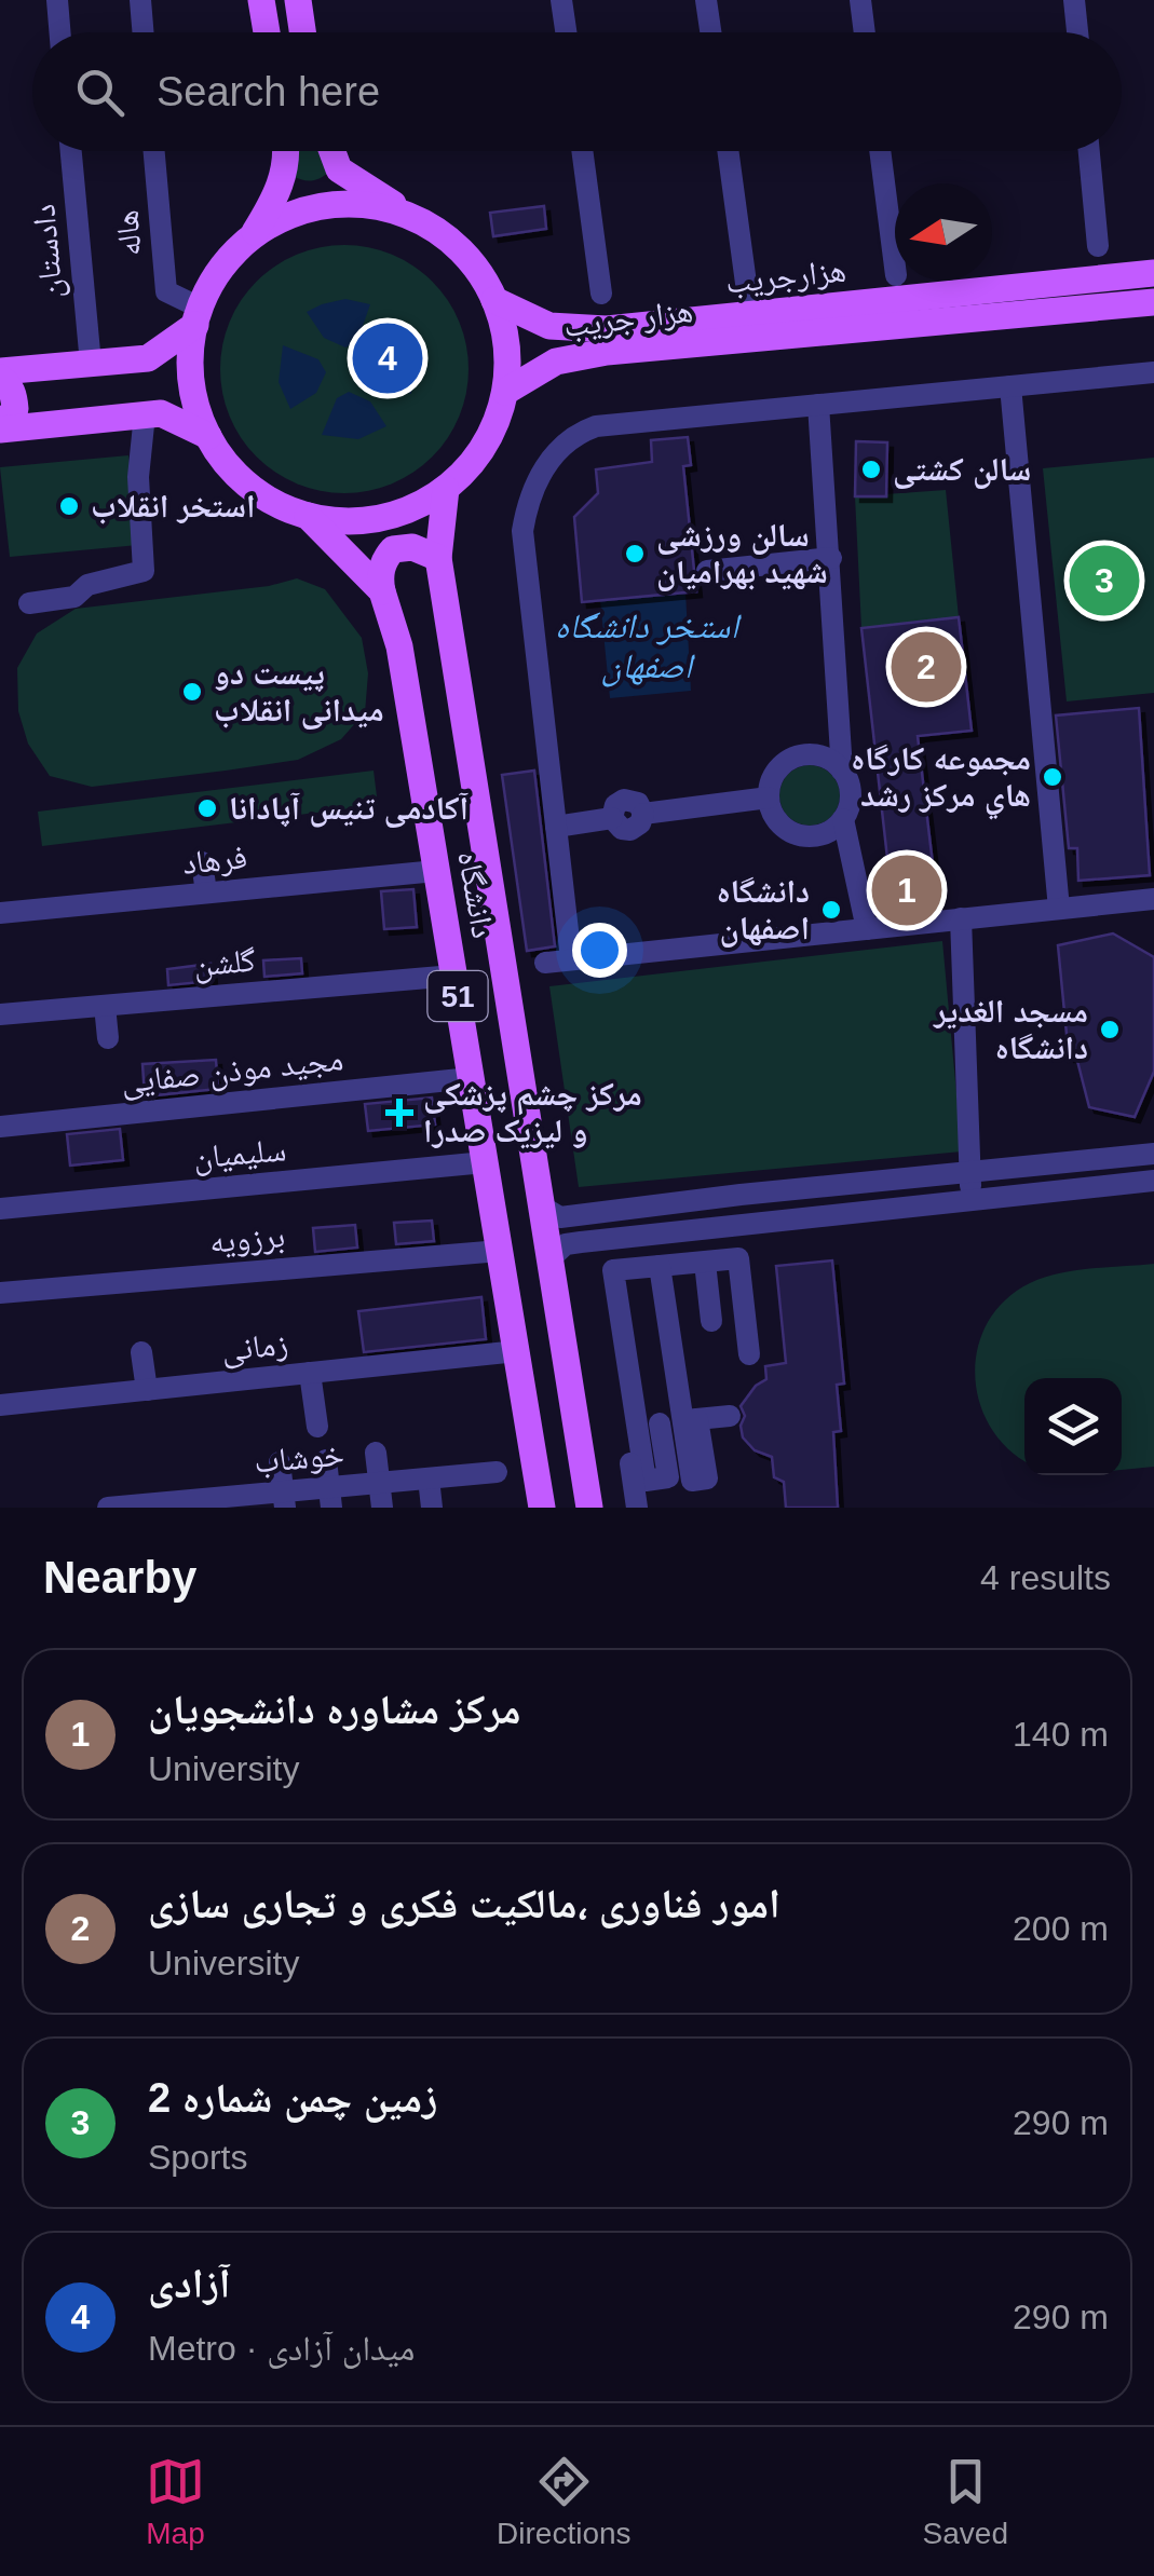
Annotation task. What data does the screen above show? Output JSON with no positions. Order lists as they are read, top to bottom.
{
  "streets": {
    "main road": [
      "هزارجریب",
      "هزار جریب",
      "دانشگاه",
      "51"
    ],
    "street": [
      "هاله",
      "دادستان",
      "فرهاد",
      "گلشن",
      "مجید موذن صفایی",
      "سلیمیان",
      "برزویه",
      "زمانی",
      "خوشاب"
    ]
  },
  "crossings": [
    ["هاله", "هزارجریب"],
    ["هاله", "هزار جریب"],
    ["هاله", "دانشگاه"],
    ["هزارجریب", "هزار جریب"],
    ["هزارجریب", "دانشگاه"],
    ["هزار جریب", "دانشگاه"],
    ["فرهاد", "دانشگاه"],
    ["دانشگاه", "گلشن"],
    ["دانشگاه", "مجید موذن صفایی"],
    ["دانشگاه", "سلیمیان"],
    ["دانشگاه", "برزویه"],
    ["دانشگاه", "زمانی"]
  ],
  "water": ["استخر دانشگاه اصفهان"],
  "places": {
    "other": [
      "سالن کشتی",
      "استخر انقلاب",
      "سالن ورزشی شهید بهرامیان",
      "پیست دو میدانی انقلاب",
      "مجموعه کارگاه هاي مرکز رشد",
      "آکادمی تنیس آپادانا",
      "دانشگاه اصفهان",
      "مسجد الغدیر دانشگاه"
    ],
    "health": ["مرکز چشم پزشکی و لیزیک صدرا"]
  },
  "north": "left",
  "page": {
    "search": "Search here",
    "pins": [
      "4",
      "3",
      "2",
      "1"
    ],
    "heading": ["Nearby", "4 results"],
    "list": [
      {
        "mark": "1",
        "name": "مرکز مشاوره دانشجویان",
        "note": "University",
        "value": "140 m"
      },
      {
        "mark": "2",
        "name": "امور فناوری ،مالکیت فکری و تجاری سازی",
        "note": "University",
        "value": "200 m"
      },
      {
        "mark": "3",
        "name": "زمین چمن شماره 2",
        "note": "Sports",
        "value": "290 m"
      },
      {
        "mark": "4",
        "name": "آزادی",
        "note": "Metro · میدان آزادی",
        "value": "290 m"
      }
    ],
    "nav": ["Map", "Directions", "Saved"]
  }
}
